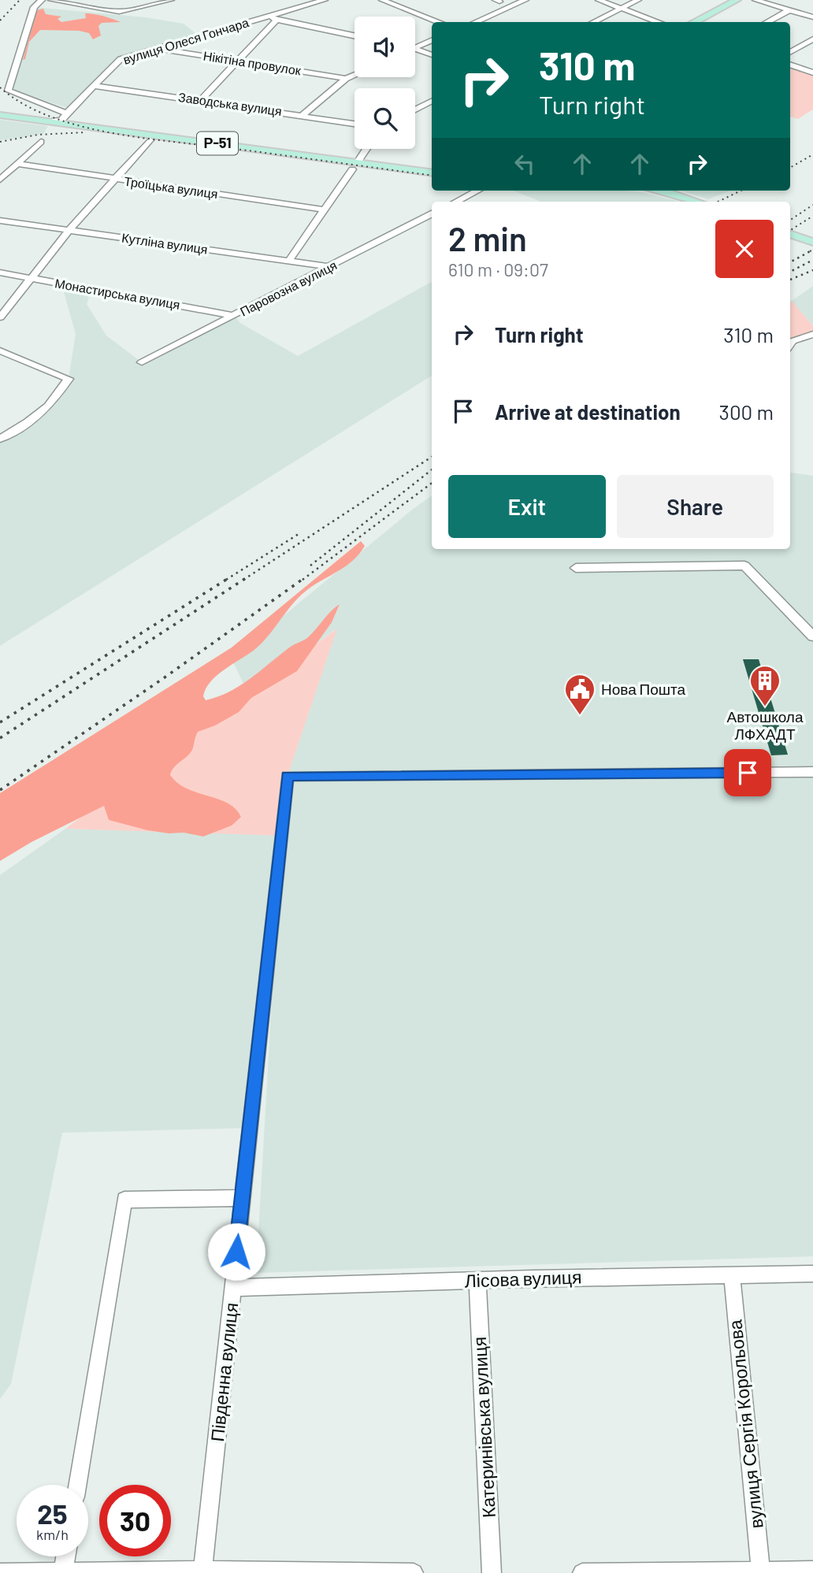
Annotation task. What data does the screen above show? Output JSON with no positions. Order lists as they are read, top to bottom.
{
  "streets": {
    "main road": ["Р-51"],
    "street": [
      "вулиця Олеся Гончара",
      "Нікітіна провулок",
      "Заводська вулиця",
      "Троїцька вулиця",
      "Кутліна вулиця",
      "Паровозна вулиця",
      "Монастирська вулиця",
      "Лісова вулиця",
      "Південна вулиця",
      "вулиця Сергія Корольова",
      "Катеринівська вулиця"
    ]
  },
  "crossings": [
    ["вулиця Олеся Гончара", "Нікітіна провулок"],
    ["вулиця Олеся Гончара", "Заводська вулиця"],
    ["Кутліна вулиця", "Паровозна вулиця"],
    ["Паровозна вулиця", "Монастирська вулиця"],
    ["Лісова вулиця", "Південна вулиця"],
    ["Лісова вулиця", "вулиця Сергія Корольова"],
    ["Лісова вулиця", "Катеринівська вулиця"]
  ],
  "places": {
    "building": ["Автошкола ЛФХАДТ"],
    "public building": ["Нова Пошта"]
  },
  "page": {
    "turn": ["310 m", "Turn right"],
    "heading": ["2 min", "610 m · 09:07"],
    "list": [
      {
        "name": "Turn right",
        "value": "310 m"
      },
      {
        "name": "Arrive at destination",
        "value": "300 m"
      }
    ],
    "buttons": ["Exit", "Share"],
    "speed": "25 km/h",
    "limit": "30"
  }
}
